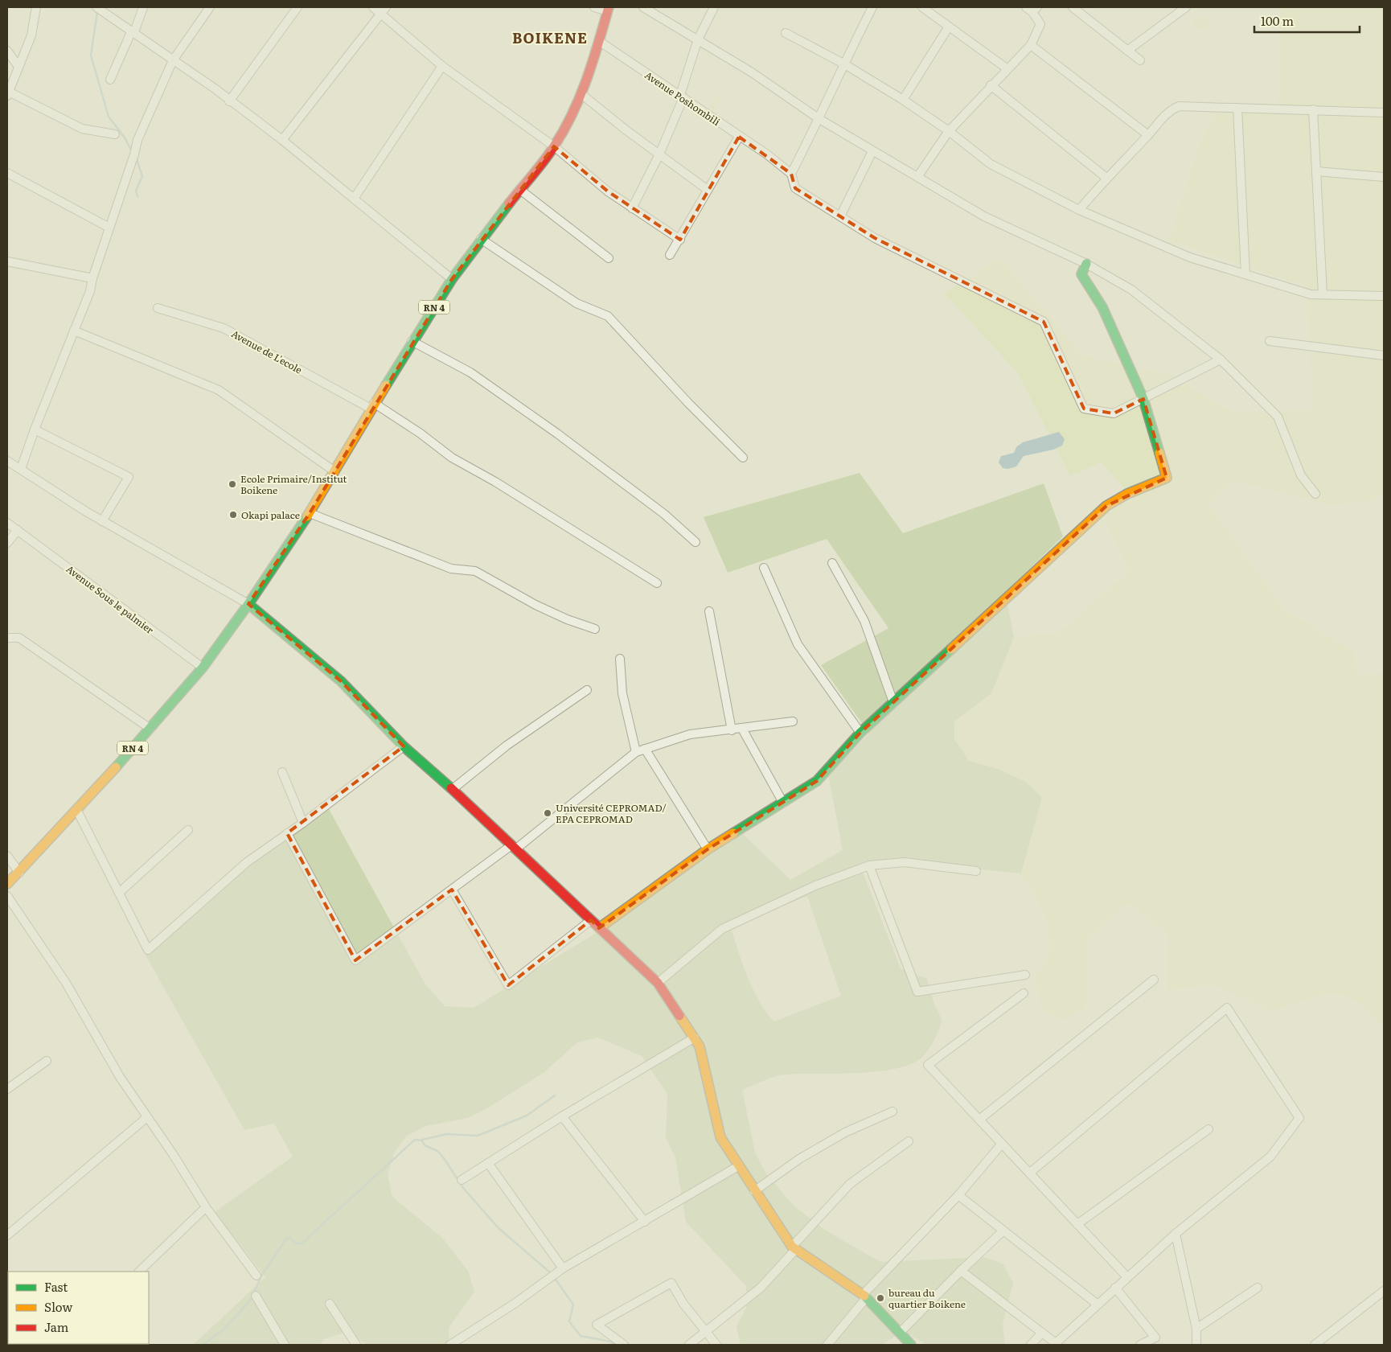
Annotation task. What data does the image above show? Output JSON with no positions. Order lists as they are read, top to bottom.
{
  "streets": {
    "main road": ["RN 4"],
    "street": ["Avenue Poshombili", "Avenue de L'ecole", "Avenue Sous le palmier"]
  },
  "crossings": [
    ["Avenue Poshombili", "RN 4"],
    ["RN 4", "Avenue de L'ecole"],
    ["RN 4", "Avenue Sous le palmier"]
  ],
  "districts": ["BOIKENE"],
  "places": [
    "Ecole Primaire/Institut Boikene",
    "Okapi palace",
    "Université CEPROMAD/ EPA CEPROMAD",
    "bureau du quartier Boikene"
  ],
  "legend": ["Fast", "Slow", "Jam"],
  "scale_bar": "100 m"
}
